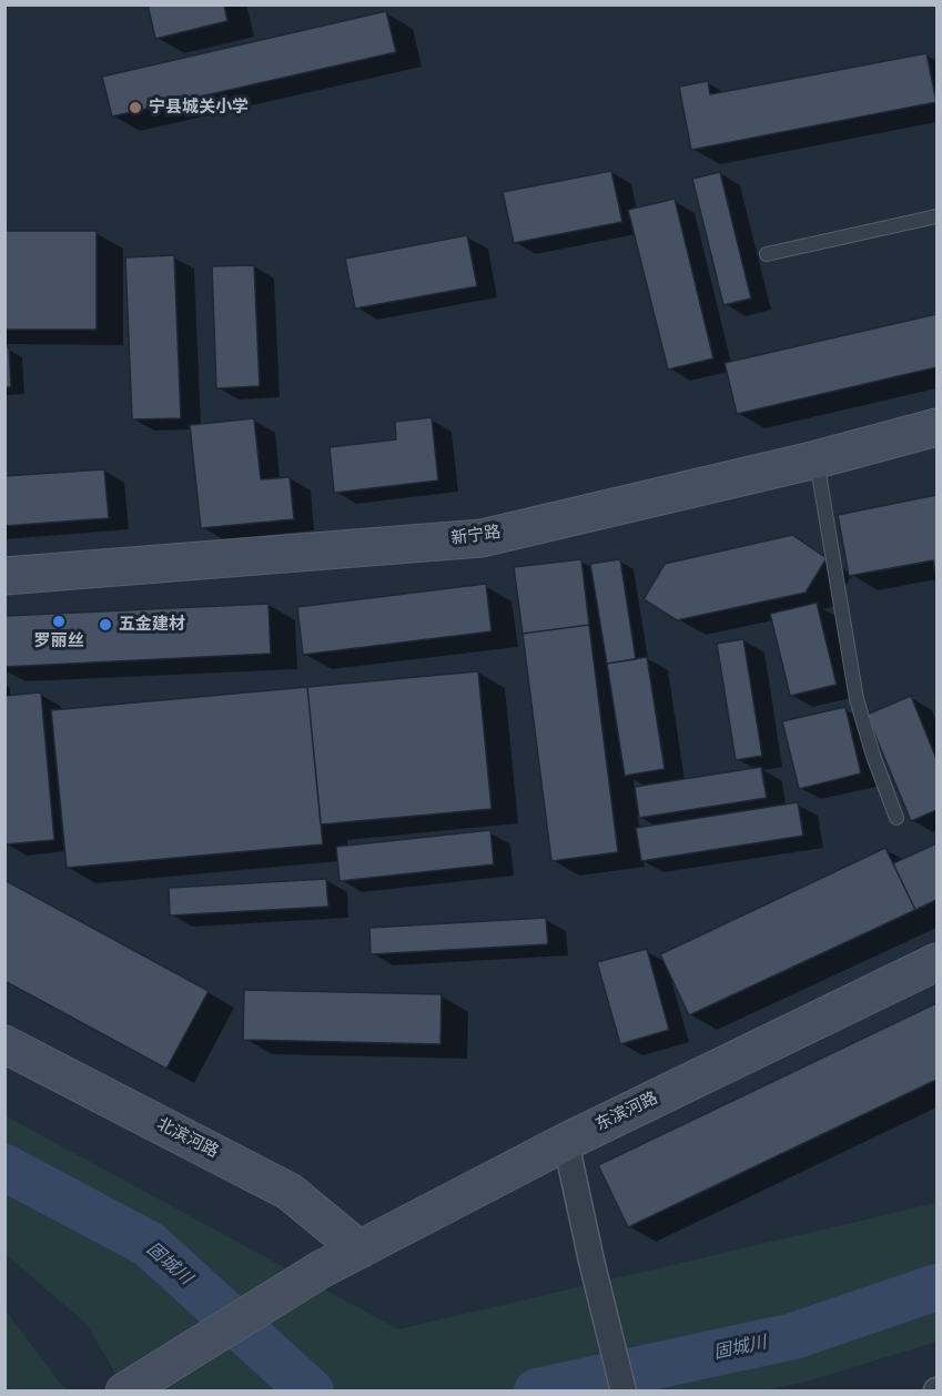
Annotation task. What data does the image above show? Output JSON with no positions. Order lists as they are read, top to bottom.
{
  "streets": {
    "main road": ["新宁路", "东滨河路", "北滨河路"]
  },
  "crossings": [
    ["东滨河路", "北滨河路"]
  ],
  "water": ["固城川"],
  "places": ["宁县城关小学", "罗丽丝", "五金建材"]
}
